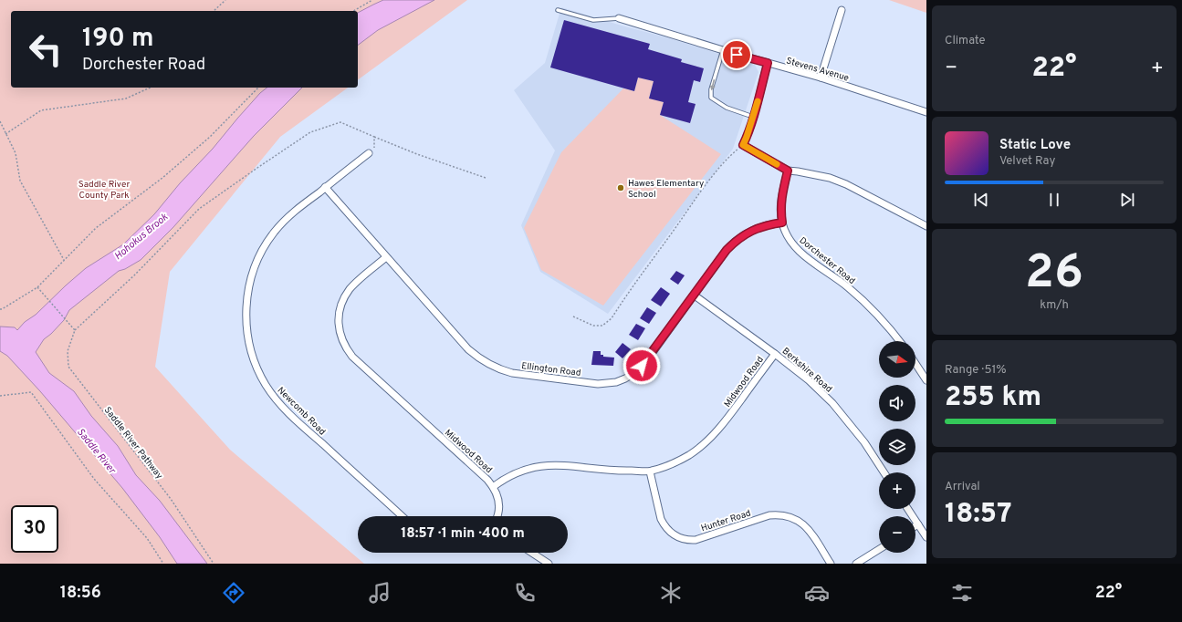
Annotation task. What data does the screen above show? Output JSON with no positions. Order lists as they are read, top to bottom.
{
  "streets": {
    "street": [
      "Stevens Avenue",
      "Dorchester Road",
      "Ellington Road",
      "Berkshire Road",
      "Midwood Road",
      "Newcomb Road",
      "Hunter Road"
    ],
    "path": ["Saddle River Pathway"]
  },
  "crossings": [
    ["Dorchester Road", "Ellington Road"],
    ["Ellington Road", "Berkshire Road"],
    ["Ellington Road", "Midwood Road"],
    ["Ellington Road", "Newcomb Road"],
    ["Berkshire Road", "Midwood Road"],
    ["Midwood Road", "Hunter Road"]
  ],
  "water": ["Hohokus Brook", "Saddle River"],
  "parks": ["Saddle River County Park"],
  "places": ["Hawes Elementary School"],
  "north": "right",
  "page": {
    "tile": [
      "Climate",
      ["26", "km/h"],
      ["Range · 51%", "255 km"],
      ["Arrival", "18:57"]
    ],
    "turn": ["190 m", "Dorchester Road"],
    "heat": ["−", "22°", "+"],
    "song": ["Static Love", "Velvet Ray"],
    "map_buttons": ["+", "−"],
    "limit": "30",
    "trip": "18:57 · 1 min · 400 m",
    "tabs": ["18:56", "22°"]
  }
}
